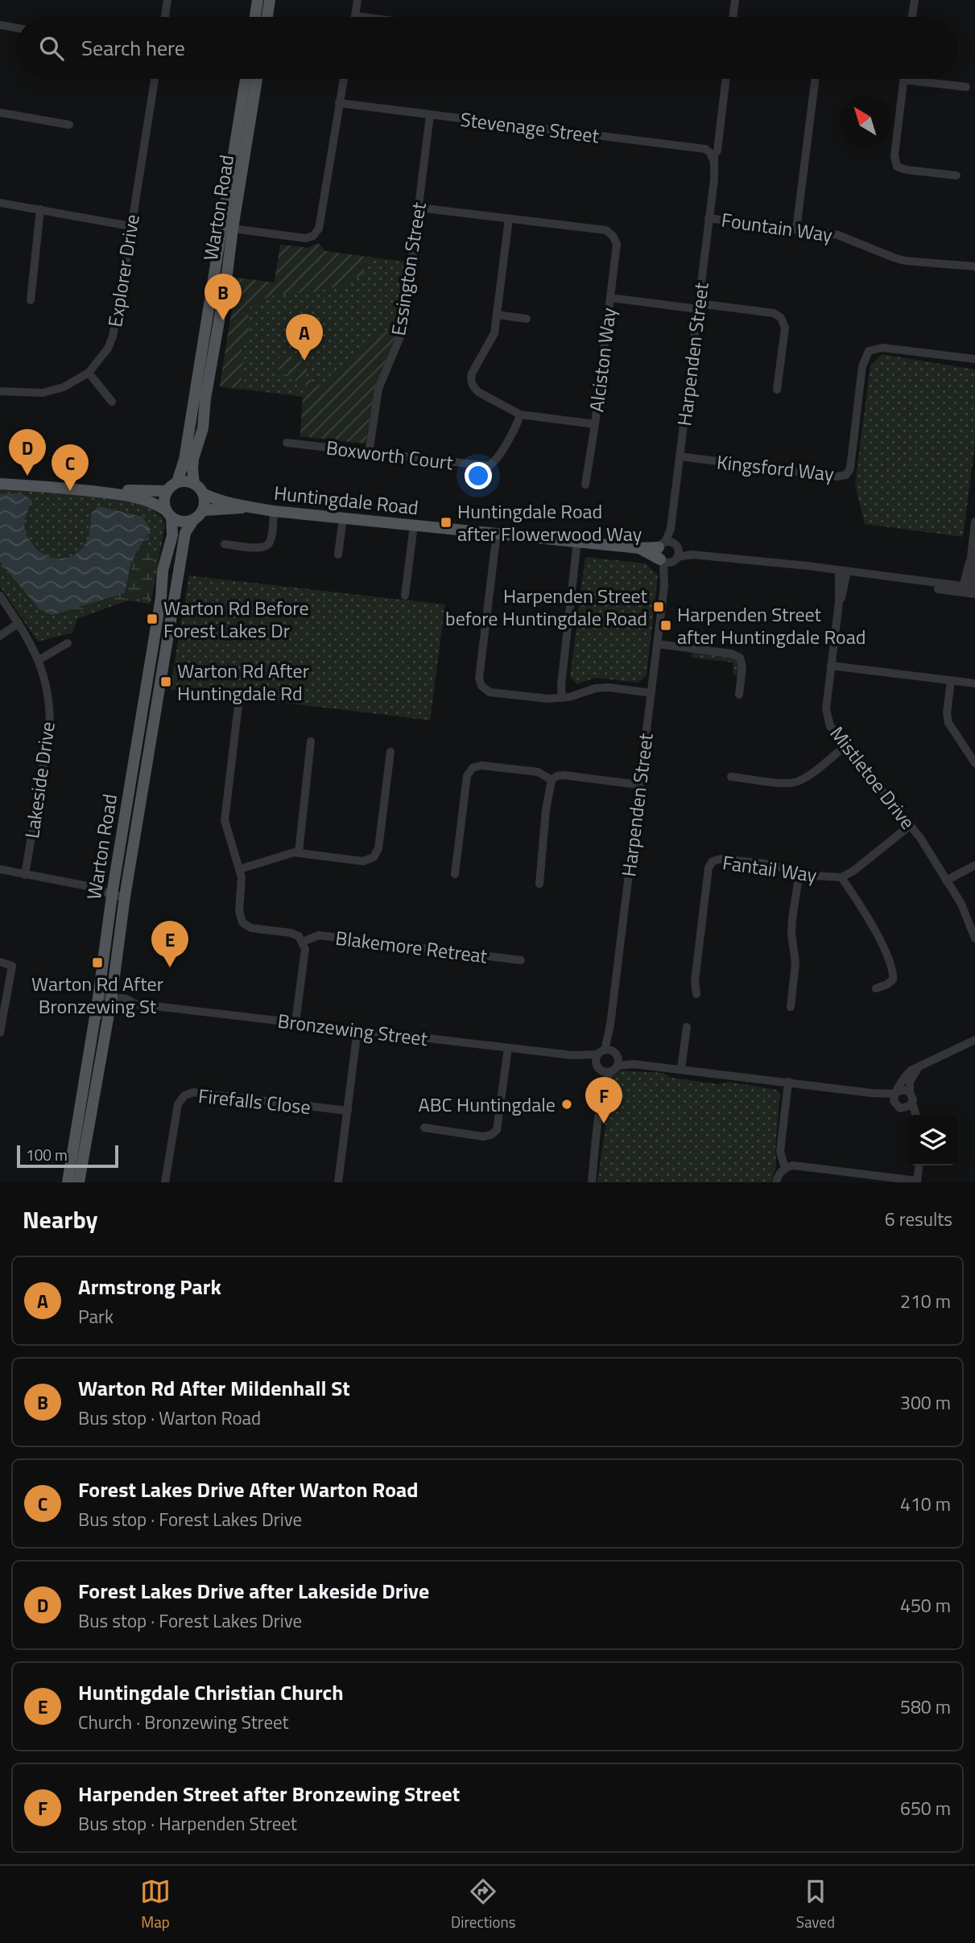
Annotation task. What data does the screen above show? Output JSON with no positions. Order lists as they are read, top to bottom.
{
  "streets": {
    "main road": ["Warton Road", "Huntingdale Road"],
    "street": [
      "Stevenage Street",
      "Fountain Way",
      "Essington Street",
      "Explorer Drive",
      "Harpenden Street",
      "Alciston Way",
      "Boxworth Court",
      "Kingsford Way",
      "Mistletoe Drive",
      "Lakeside Drive",
      "Fantail Way",
      "Blakemore Retreat",
      "Bronzewing Street",
      "Firefalls Close"
    ]
  },
  "crossings": [
    ["Stevenage Street", "Essington Street"],
    ["Stevenage Street", "Harpenden Street"],
    ["Warton Road", "Huntingdale Road"],
    ["Warton Road", "Bronzewing Street"],
    ["Fountain Way", "Harpenden Street"],
    ["Essington Street", "Alciston Way"],
    ["Essington Street", "Boxworth Court"],
    ["Harpenden Street", "Kingsford Way"],
    ["Harpenden Street", "Huntingdale Road"],
    ["Harpenden Street", "Bronzewing Street"],
    ["Mistletoe Drive", "Fantail Way"]
  ],
  "places": {
    "transit": [
      "Huntingdale Road after Flowerwood Way",
      "Harpenden Street before Huntingdale Road",
      "Warton Rd Before Forest Lakes Dr",
      "Harpenden Street after Huntingdale Road",
      "Warton Rd After Huntingdale Rd",
      "Warton Rd After Bronzewing St"
    ],
    "other": ["ABC Huntingdale"]
  },
  "scale_bar": "100 m",
  "north": "top left",
  "page": {
    "search": "Search here",
    "pins": [
      "B",
      "A",
      "D",
      "C",
      "E",
      "F"
    ],
    "scale": "100 m",
    "heading": ["Nearby", "6 results"],
    "list": [
      {
        "mark": "A",
        "name": "Armstrong Park",
        "note": "Park",
        "value": "210 m"
      },
      {
        "mark": "B",
        "name": "Warton Rd After Mildenhall St",
        "note": "Bus stop · Warton Road",
        "value": "300 m"
      },
      {
        "mark": "C",
        "name": "Forest Lakes Drive After Warton Road",
        "note": "Bus stop · Forest Lakes Drive",
        "value": "410 m"
      },
      {
        "mark": "D",
        "name": "Forest Lakes Drive after Lakeside Drive",
        "note": "Bus stop · Forest Lakes Drive",
        "value": "450 m"
      },
      {
        "mark": "E",
        "name": "Huntingdale Christian Church",
        "note": "Church · Bronzewing Street",
        "value": "580 m"
      },
      {
        "mark": "F",
        "name": "Harpenden Street after Bronzewing Street",
        "note": "Bus stop · Harpenden Street",
        "value": "650 m"
      }
    ],
    "nav": ["Map", "Directions", "Saved"]
  }
}
